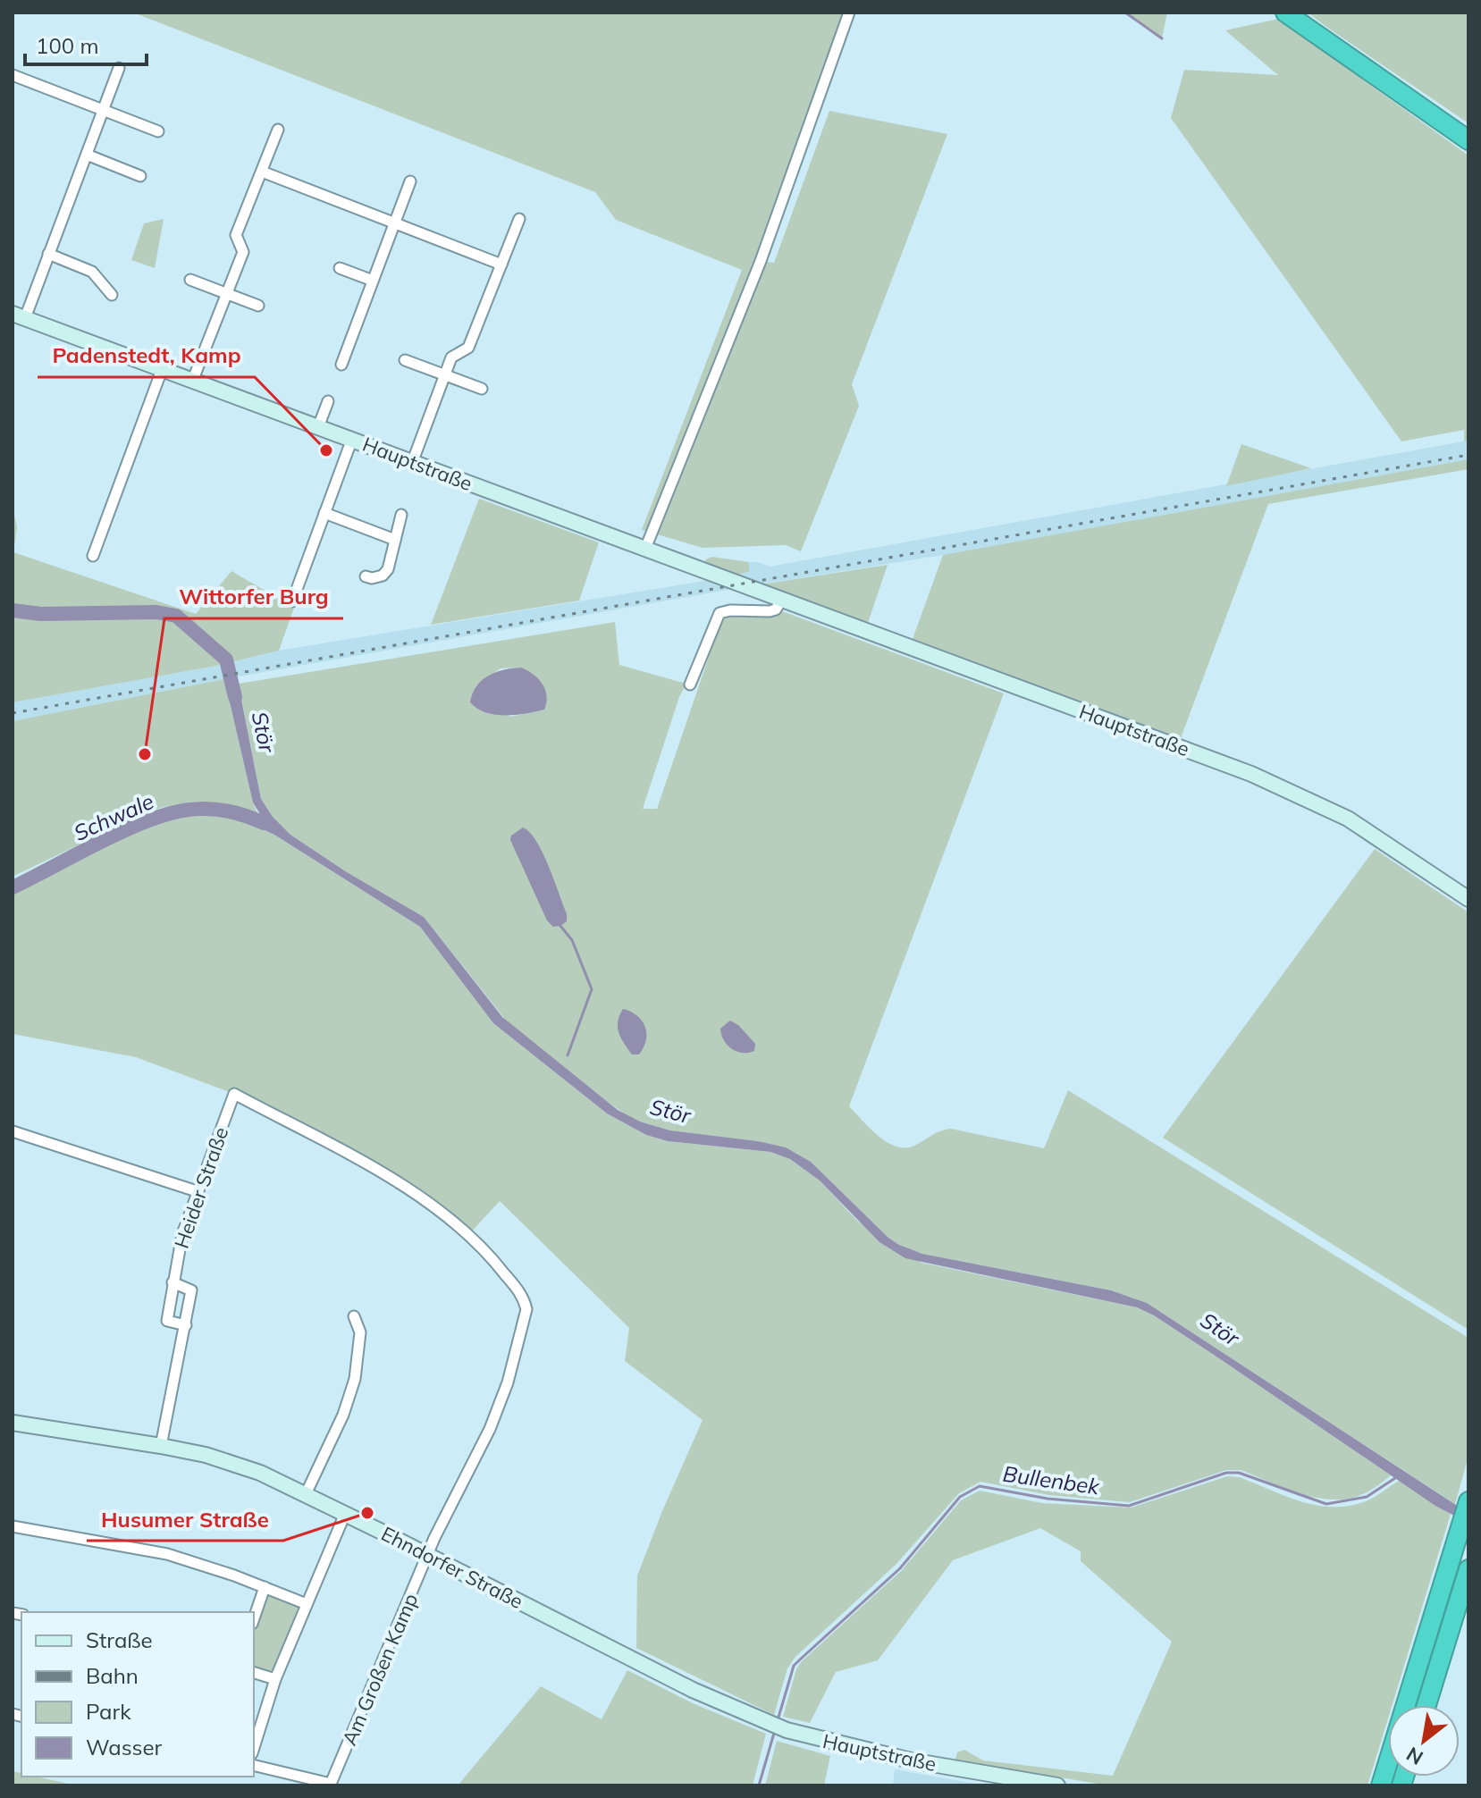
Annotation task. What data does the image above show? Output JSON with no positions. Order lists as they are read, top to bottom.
{
  "streets": {
    "street": [
      "Hauptstraße",
      "Heider Straße",
      "Ehndorfer Straße",
      "Am Großen Kamp"
    ]
  },
  "crossings": [
    ["Hauptstraße", "Ehndorfer Straße"],
    ["Heider Straße", "Am Großen Kamp"],
    ["Ehndorfer Straße", "Am Großen Kamp"]
  ],
  "water": ["Stör", "Schwale", "Bullenbek"],
  "places": ["Padenstedt, Kamp", "Wittorfer Burg", "Husumer Straße"],
  "legend": [
    "Straße",
    "Bahn",
    "Park",
    "Wasser"
  ],
  "scale_bar": "100 m",
  "north": "bottom left"
}
